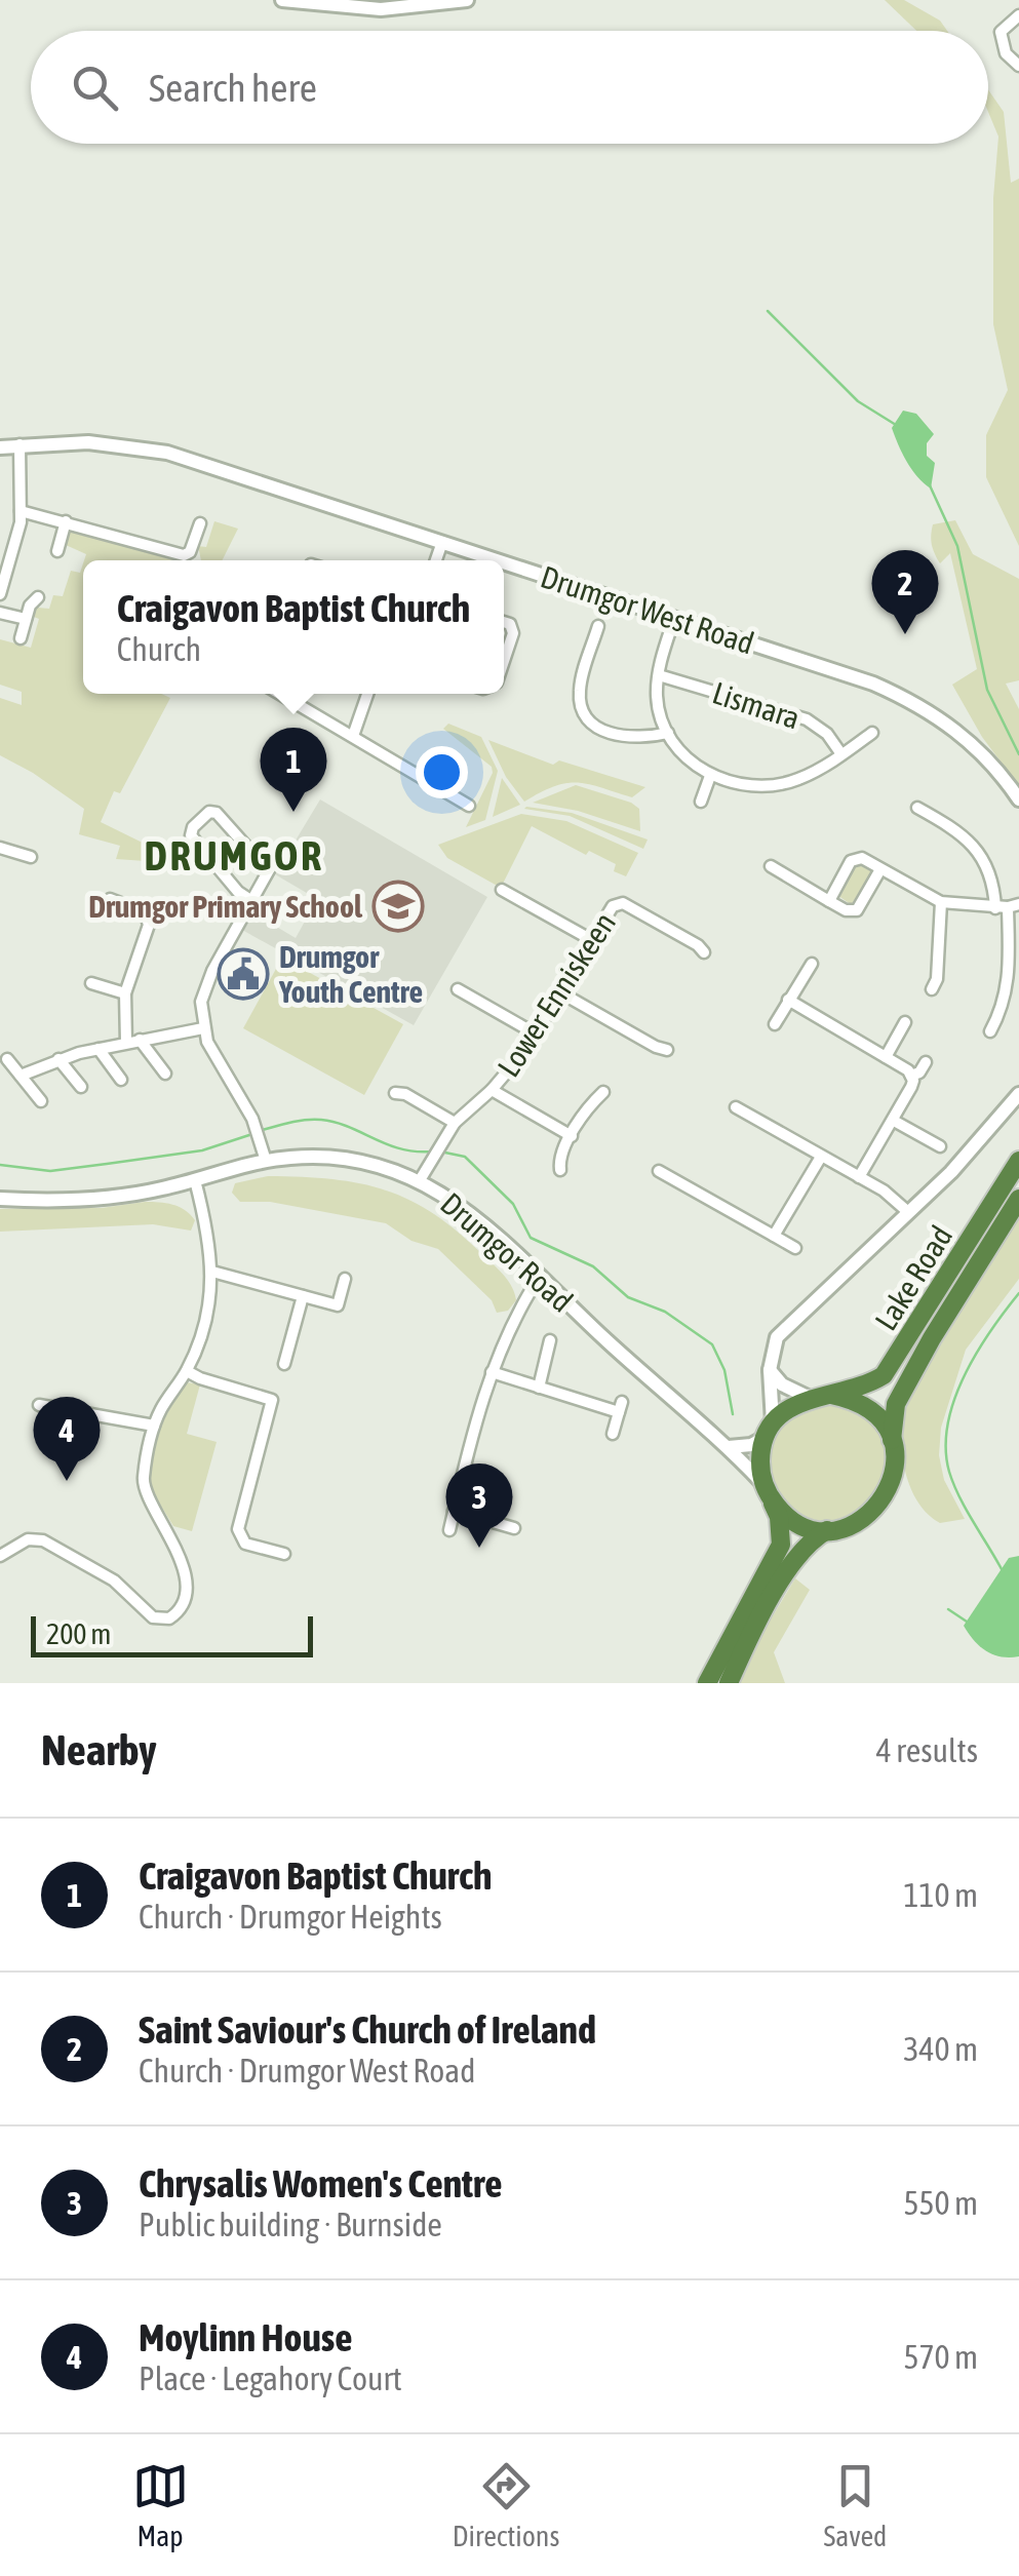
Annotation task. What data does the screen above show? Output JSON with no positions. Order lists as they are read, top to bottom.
{
  "streets": {
    "highway": ["Lake Road"],
    "street": [
      "Drumgor West Road",
      "Lismara",
      "Lower Enniskeen",
      "Drumgor Road"
    ]
  },
  "crossings": [
    ["Lower Enniskeen", "Drumgor Road"],
    ["Drumgor Road", "Lake Road"]
  ],
  "districts": ["DRUMGOR"],
  "places": {
    "school or university": ["Drumgor Primary School"],
    "public building": ["Drumgor Youth Centre"]
  },
  "scale_bar": "200 m",
  "page": {
    "search": "Search here",
    "pins": [
      "2",
      "1",
      "4",
      "3"
    ],
    "popup": ["Craigavon Baptist Church", "Church"],
    "scale": "200 m",
    "heading": ["Nearby", "4 results"],
    "list": [
      {
        "mark": "1",
        "name": "Craigavon Baptist Church",
        "note": "Church · Drumgor Heights",
        "value": "110 m"
      },
      {
        "mark": "2",
        "name": "Saint Saviour's Church of Ireland",
        "note": "Church · Drumgor West Road",
        "value": "340 m"
      },
      {
        "mark": "3",
        "name": "Chrysalis Women's Centre",
        "note": "Public building · Burnside",
        "value": "550 m"
      },
      {
        "mark": "4",
        "name": "Moylinn House",
        "note": "Place · Legahory Court",
        "value": "570 m"
      }
    ],
    "nav": ["Map", "Directions", "Saved"]
  }
}
